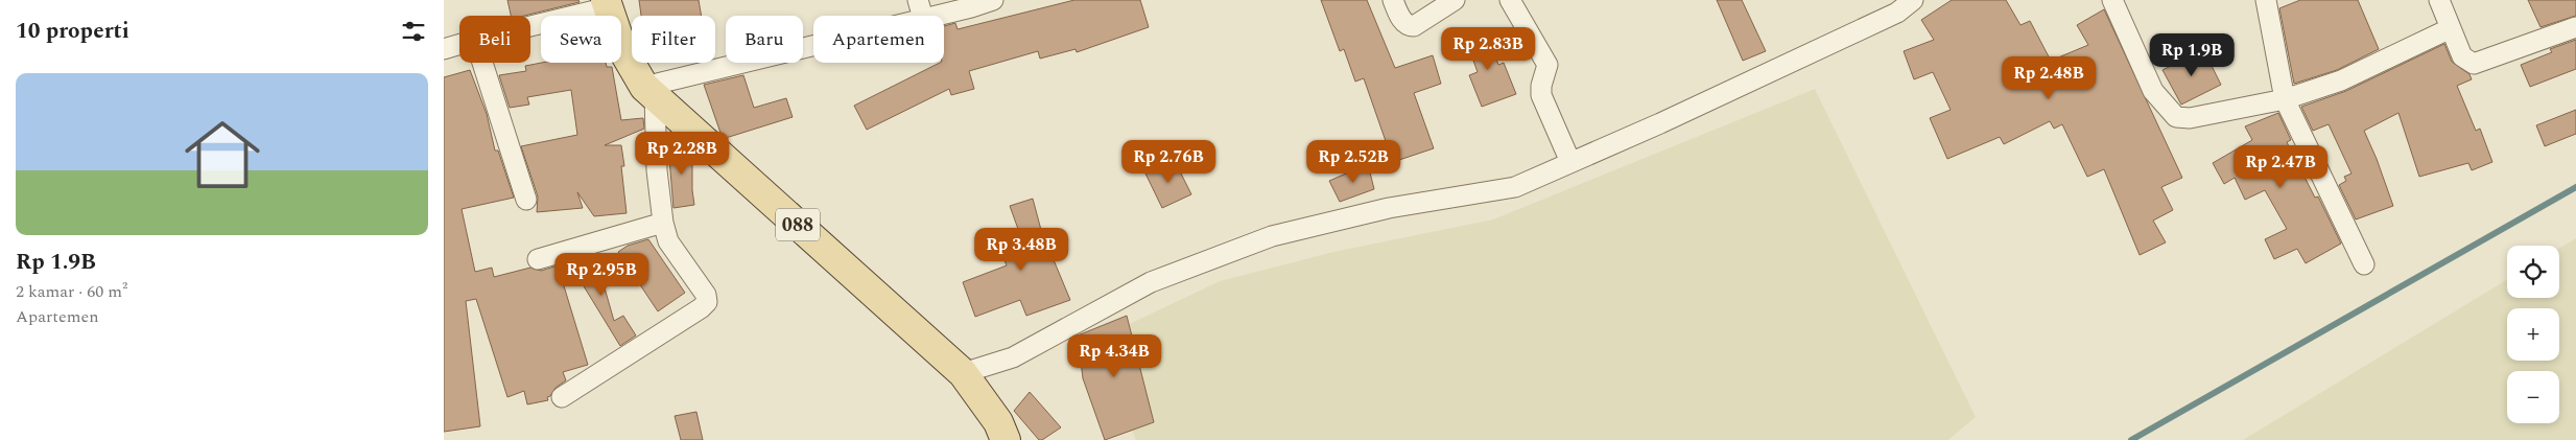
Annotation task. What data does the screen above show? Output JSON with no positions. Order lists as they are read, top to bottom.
{
  "streets": {
    "main road": ["088"]
  },
  "page": {
    "heading": "10 properti",
    "chip": [
      "Beli",
      "Sewa",
      "Filter",
      "Baru",
      "Apartemen"
    ],
    "price": [
      "Rp 2.83B",
      "Rp 1.9B",
      "Rp 2.48B",
      "Rp 2.28B",
      "Rp 2.76B",
      "Rp 2.52B",
      "Rp 2.47B",
      "Rp 3.48B",
      "Rp 2.95B",
      "Rp 4.34B"
    ],
    "list": [
      {
        "name": "Rp 1.9B",
        "note": "2 kamar · 60 m² · Apartemen"
      }
    ],
    "map_buttons": ["+", "−"]
  }
}
